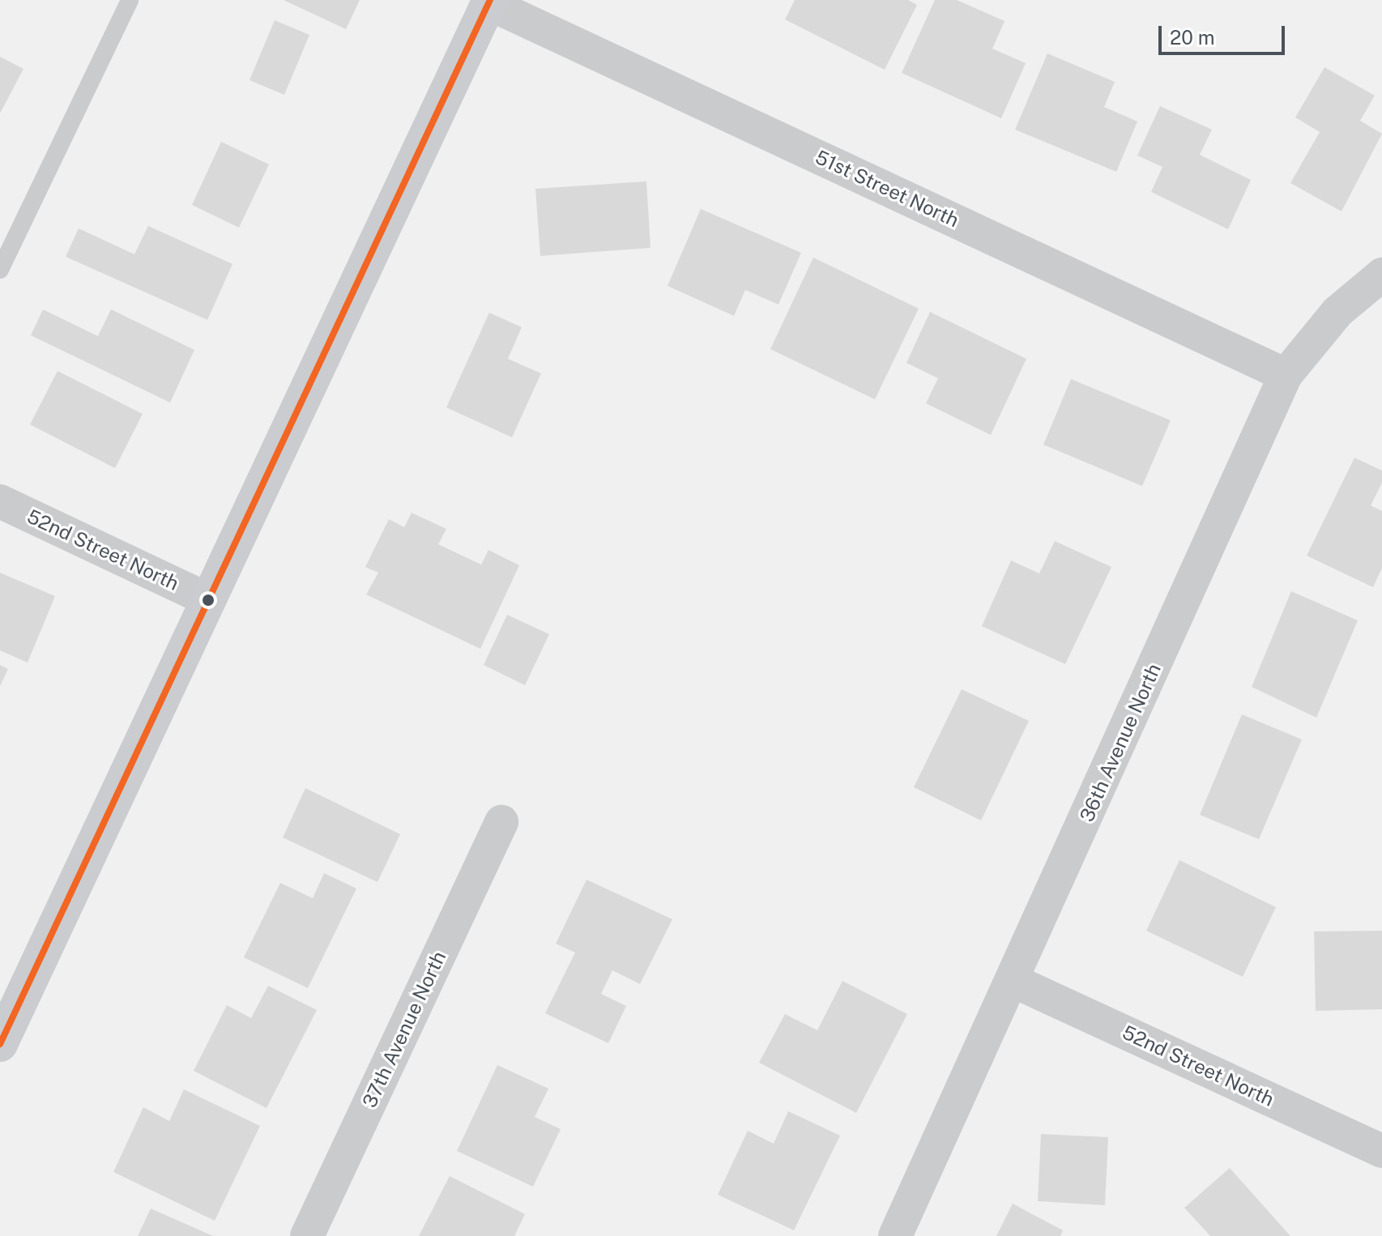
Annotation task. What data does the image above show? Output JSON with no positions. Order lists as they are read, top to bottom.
{
  "streets": {
    "street": [
      "51st Street North",
      "52nd Street North",
      "36th Avenue North",
      "37th Avenue North"
    ]
  },
  "crossings": [
    ["51st Street North", "36th Avenue North"],
    ["52nd Street North", "36th Avenue North"]
  ],
  "scale_bar": "20 m"
}
